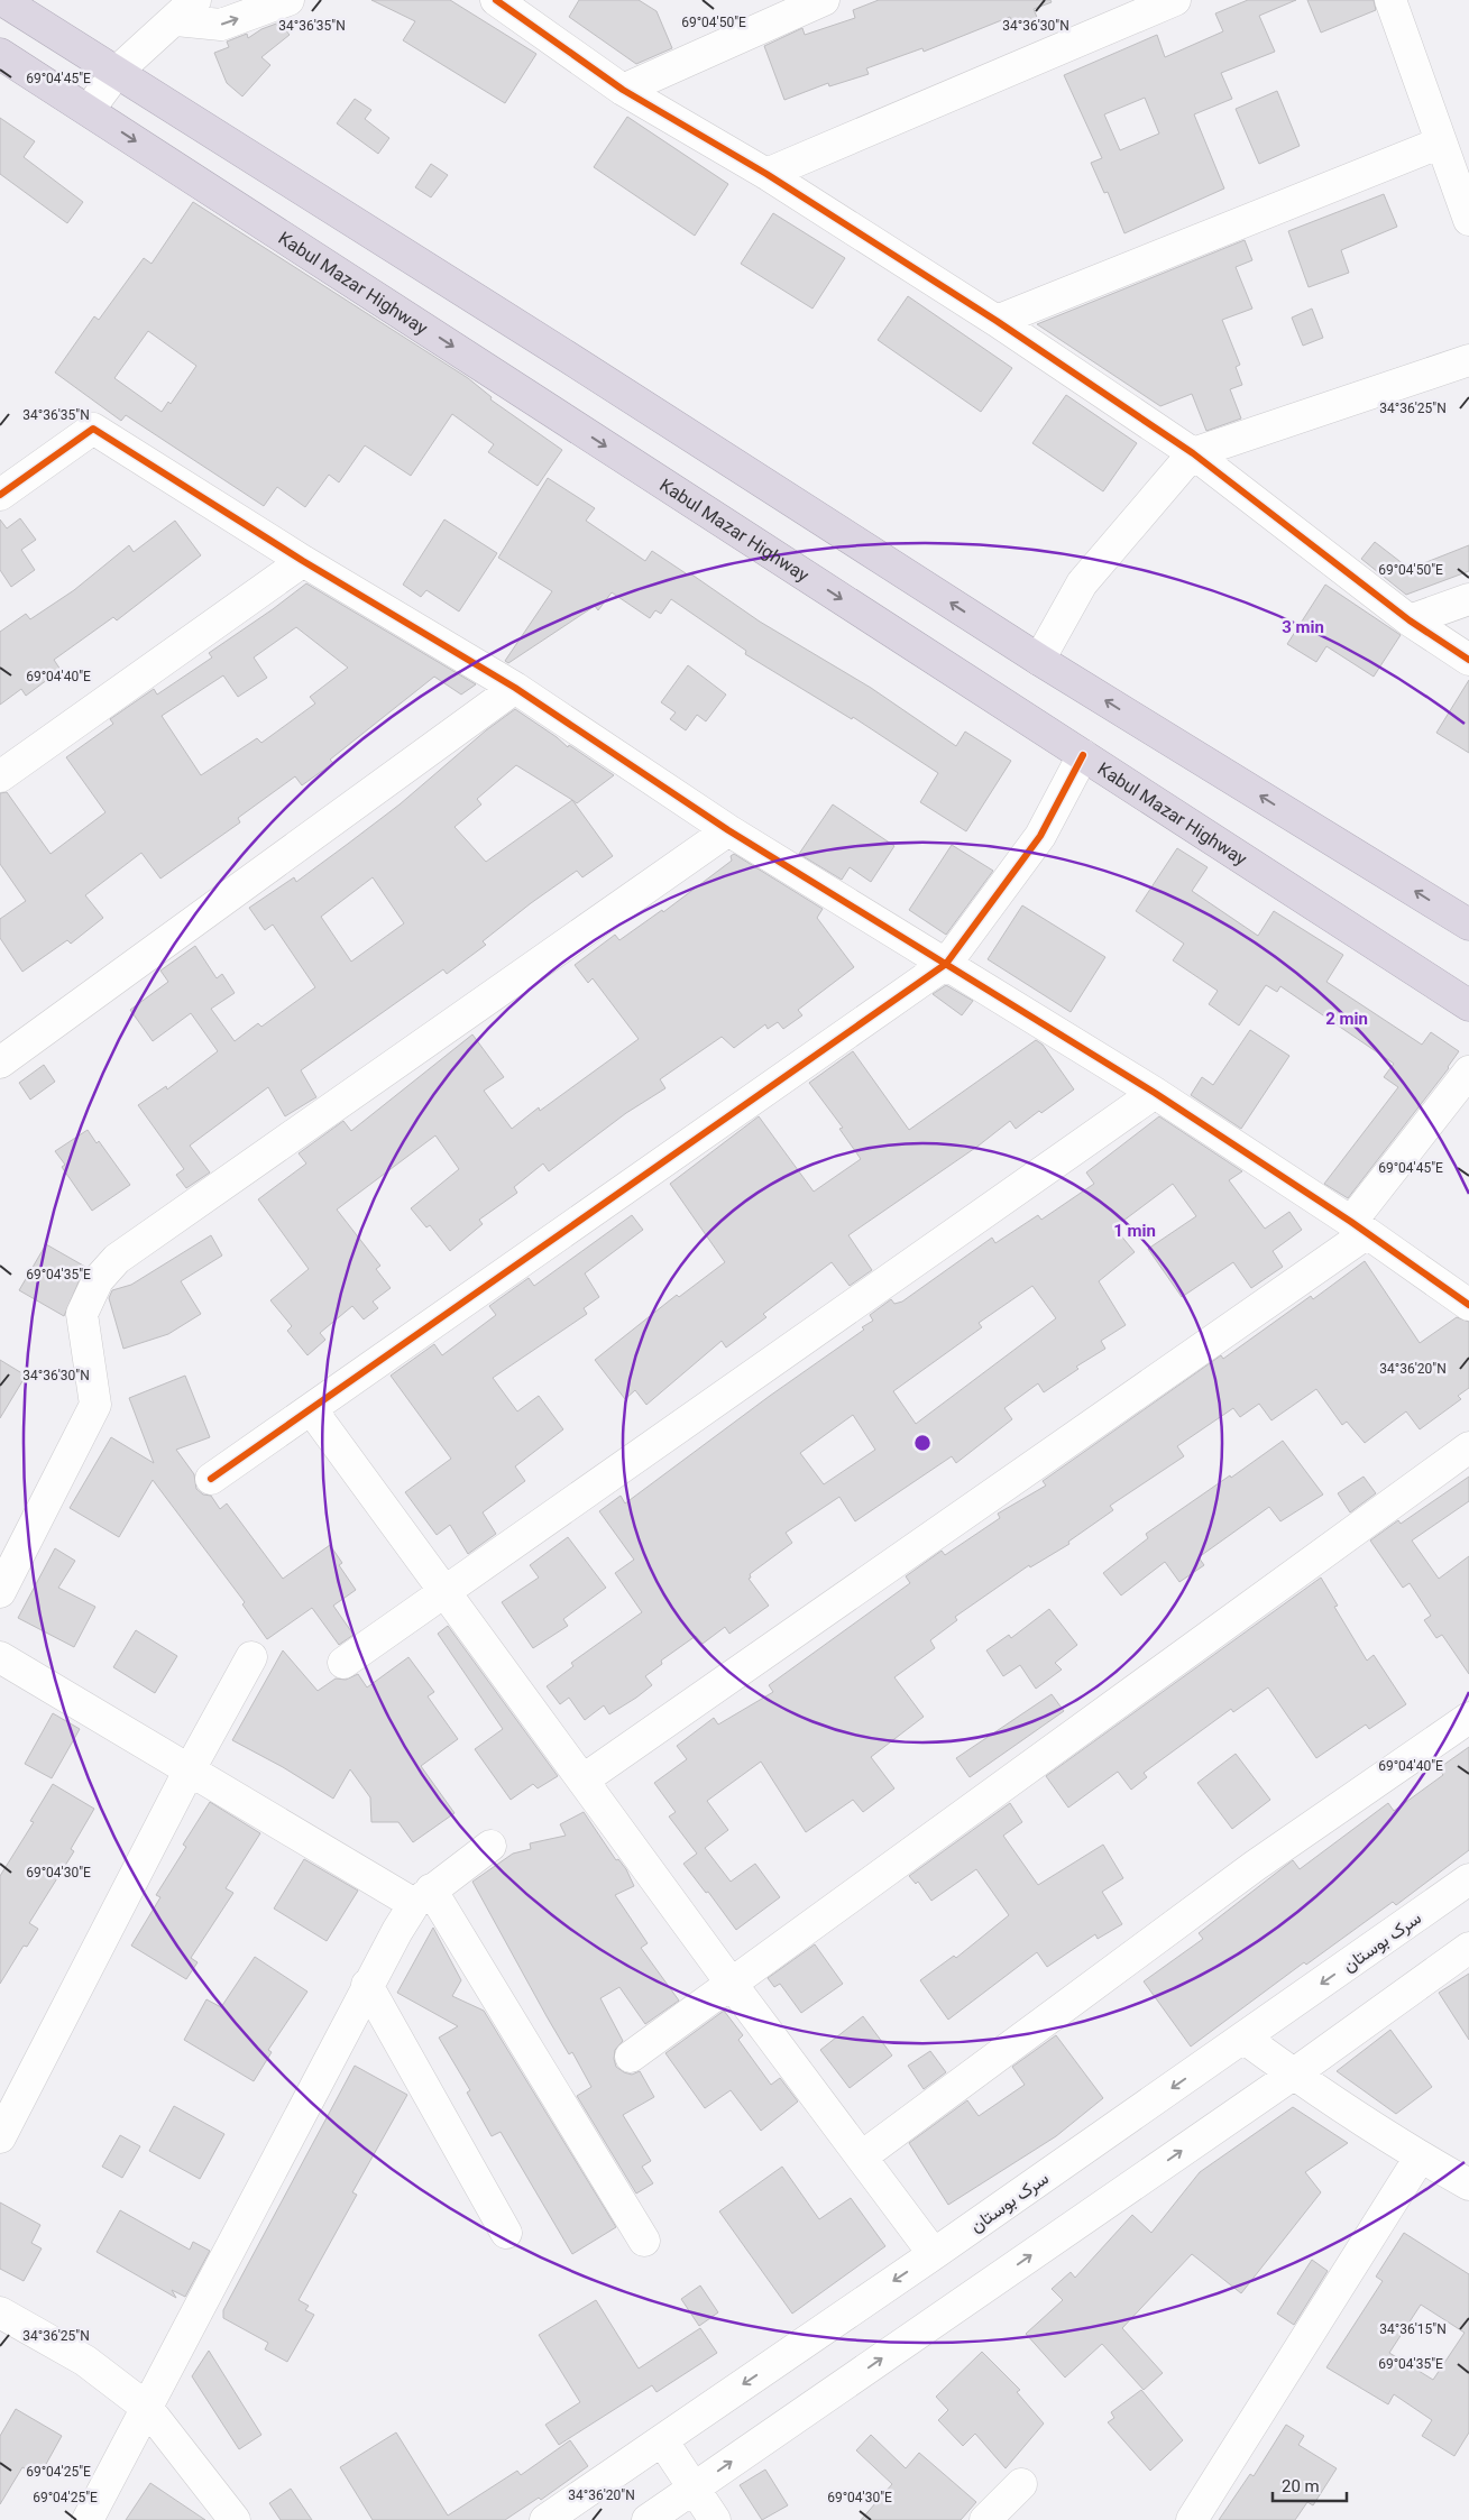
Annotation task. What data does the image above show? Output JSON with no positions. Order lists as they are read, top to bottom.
{
  "streets": {
    "highway": ["Kabul Mazar Highway"],
    "street": ["سرک بوستان"]
  },
  "scale_bar": "20 m",
  "coordinates": [
    "69°04'50\"E",
    "34°36'35\"N",
    "34°36'30\"N",
    "69°04'45\"E",
    "34°36'25\"N",
    "69°04'40\"E",
    "69°04'35\"E",
    "34°36'20\"N",
    "69°04'30\"E",
    "34°36'15\"N",
    "69°04'25\"E"
  ],
  "rings": ["3 min", "2 min", "1 min"]
}
